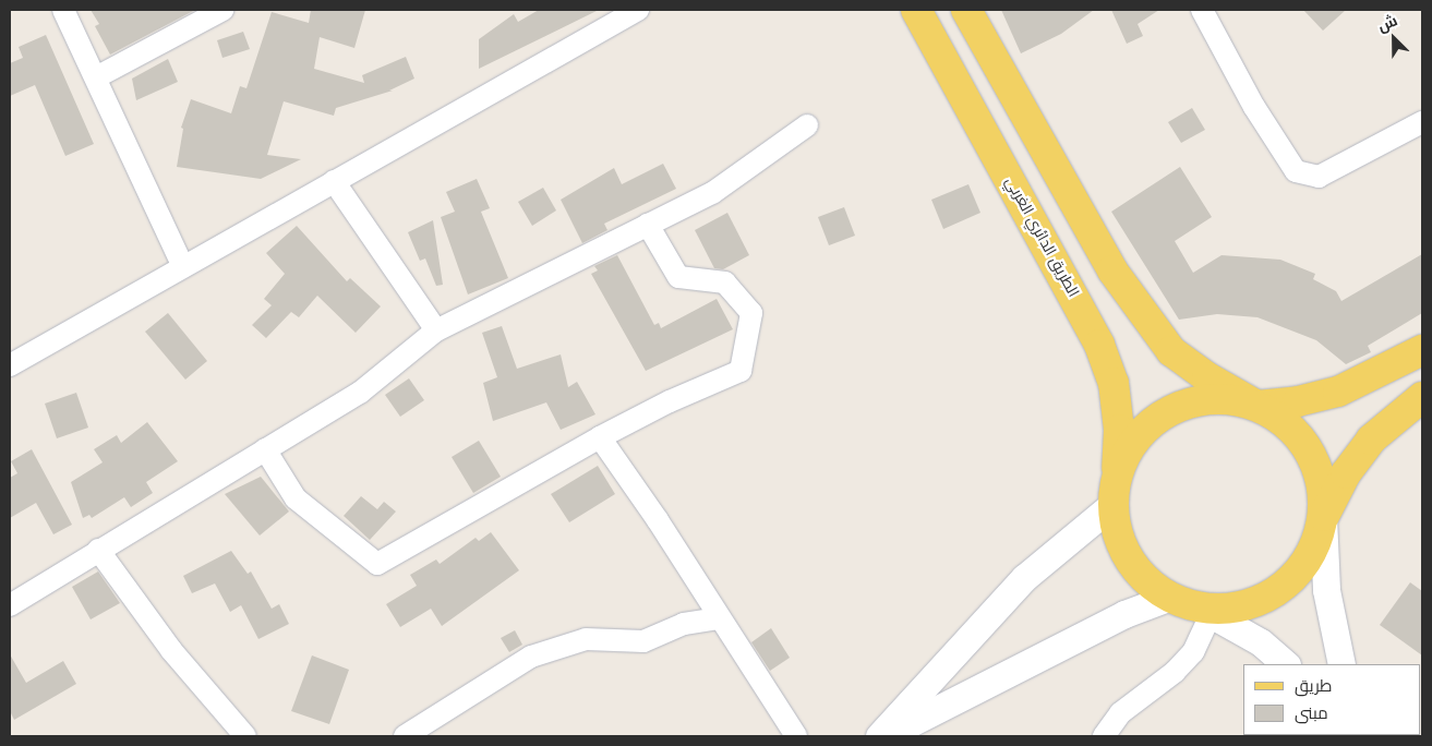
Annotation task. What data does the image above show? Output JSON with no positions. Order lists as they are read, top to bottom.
{
  "streets": {
    "main road": ["الطريق الدائري الغربي"]
  },
  "legend": ["طريق", "مبنى"],
  "north": "top left"
}
